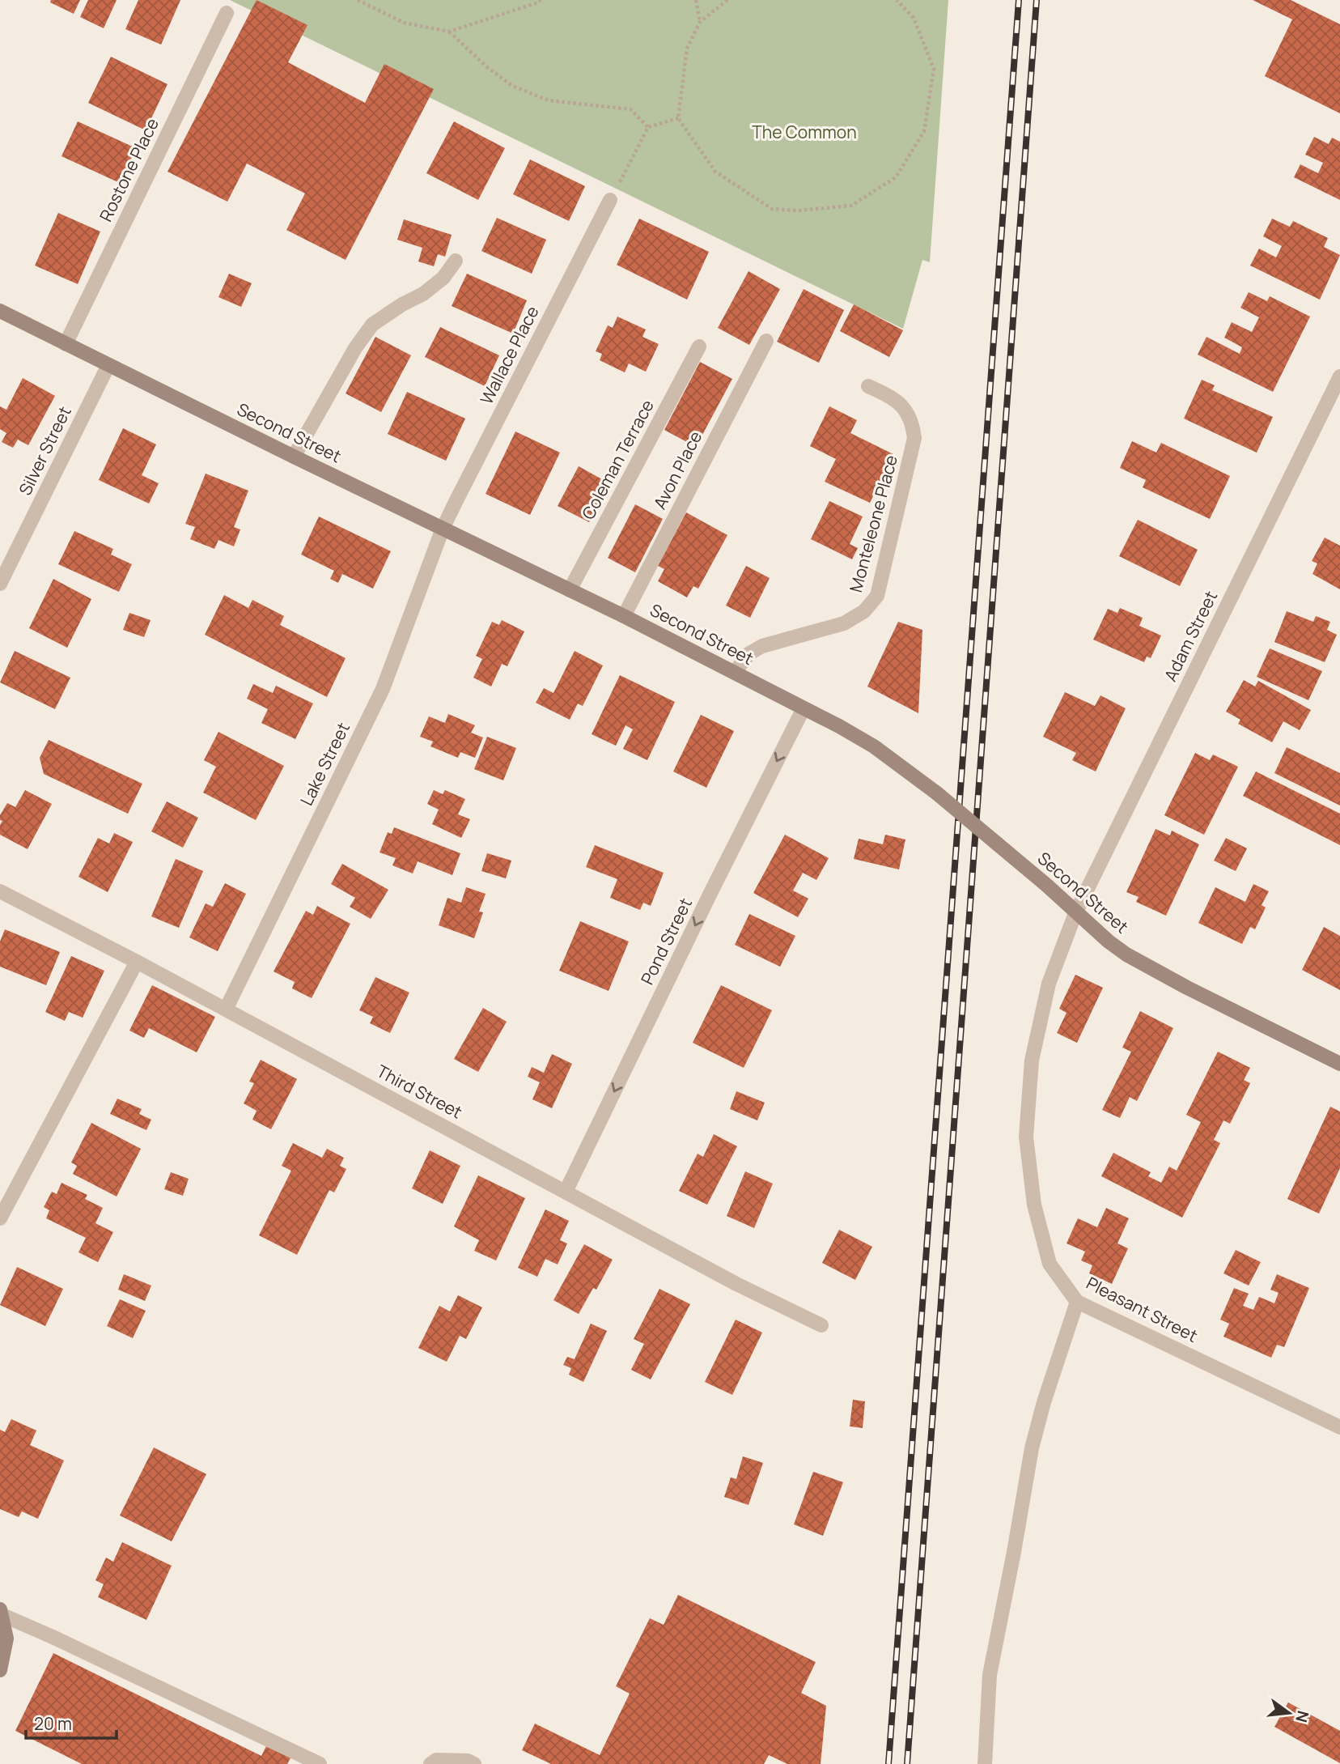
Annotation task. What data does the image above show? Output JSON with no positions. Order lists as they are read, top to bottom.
{
  "streets": {
    "street": [
      "Rostone Place",
      "Wallace Place",
      "Second Street",
      "Silver Street",
      "Coleman Terrace",
      "Avon Place",
      "Monteleone Place",
      "Adam Street",
      "Lake Street",
      "Pond Street",
      "Third Street",
      "Pleasant Street"
    ]
  },
  "crossings": [
    ["Rostone Place", "Second Street"],
    ["Wallace Place", "Second Street"],
    ["Wallace Place", "Lake Street"],
    ["Second Street", "Silver Street"],
    ["Second Street", "Coleman Terrace"],
    ["Second Street", "Avon Place"],
    ["Second Street", "Monteleone Place"],
    ["Second Street", "Adam Street"],
    ["Second Street", "Lake Street"],
    ["Second Street", "Pond Street"],
    ["Second Street", "Pleasant Street"],
    ["Adam Street", "Pleasant Street"],
    ["Lake Street", "Third Street"],
    ["Pond Street", "Third Street"]
  ],
  "one_way": ["Pond Street"],
  "parks": ["The Common"],
  "scale_bar": "20 m",
  "north": "right"
}
